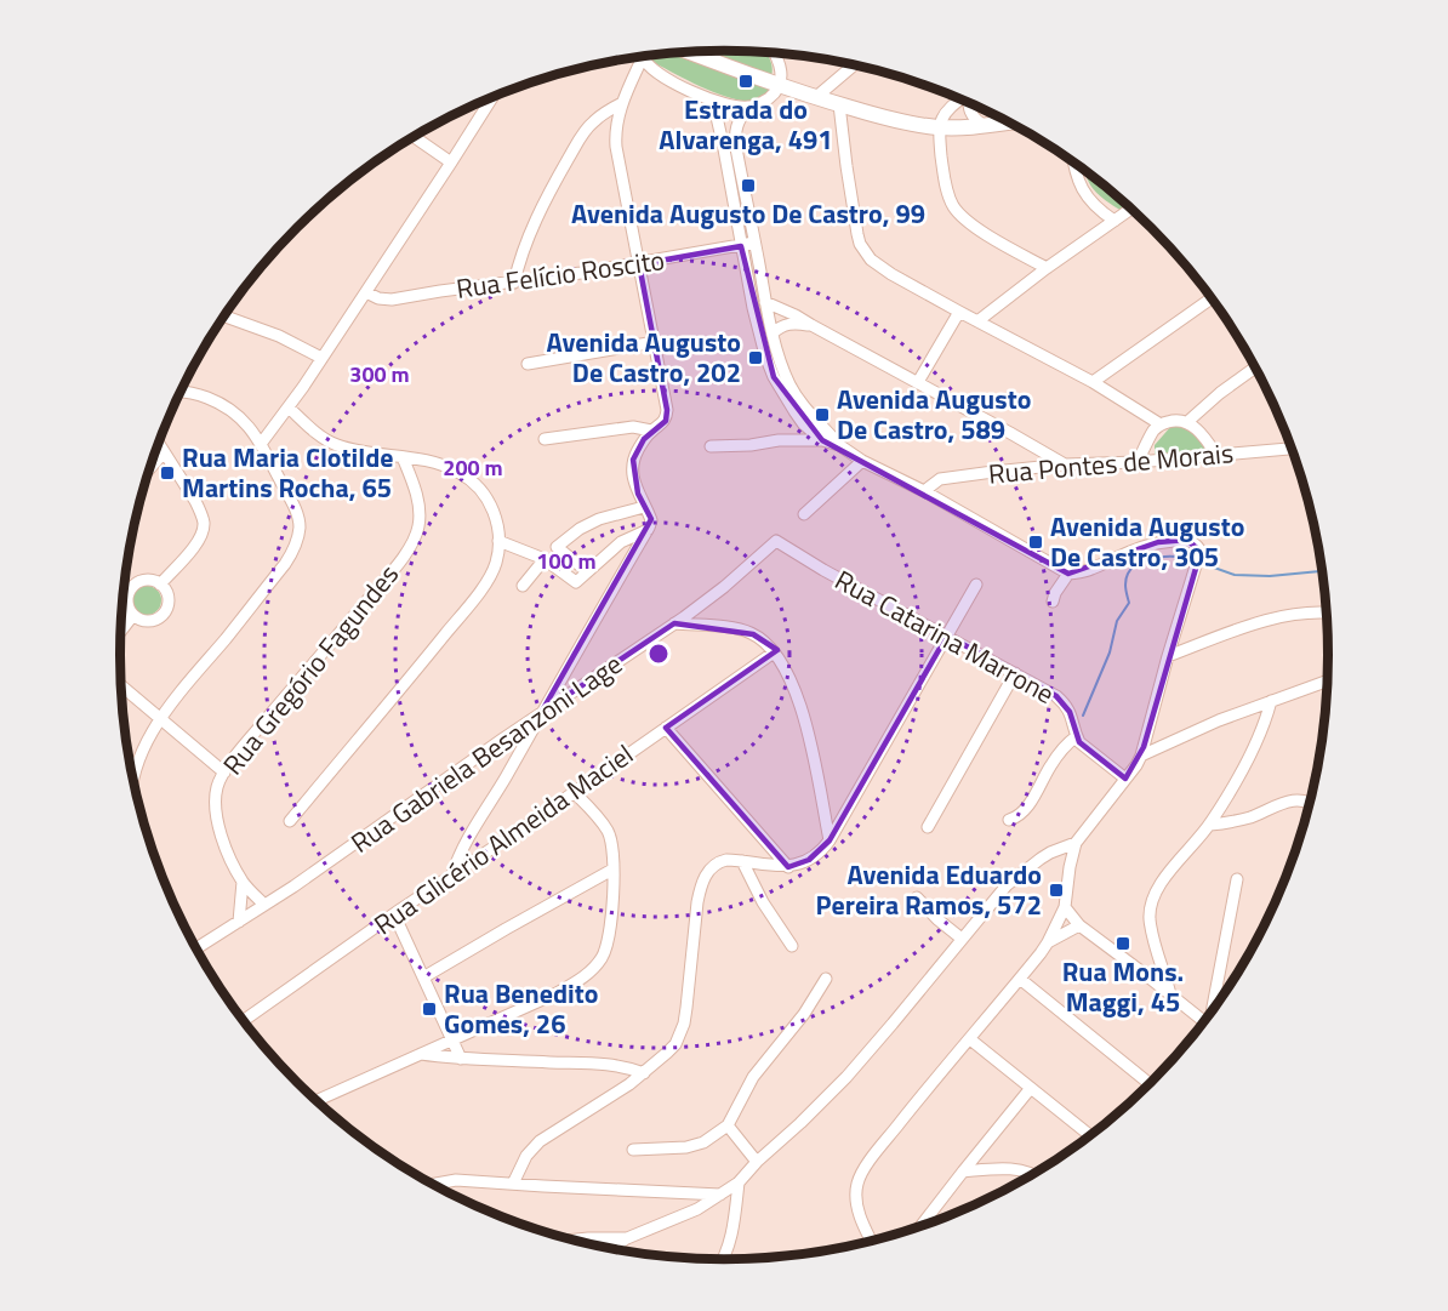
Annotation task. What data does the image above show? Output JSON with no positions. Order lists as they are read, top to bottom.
{
  "streets": {
    "street": [
      "Rua Felício Roscito",
      "Rua Pontes de Morais",
      "Rua Catarina Marrone",
      "Rua Gregório Fagundes",
      "Rua Gabriela Besanzoni Lage",
      "Rua Glicério Almeida Maciel"
    ]
  },
  "crossings": [
    ["Rua Catarina Marrone", "Rua Gabriela Besanzoni Lage"],
    ["Rua Gregório Fagundes", "Rua Gabriela Besanzoni Lage"]
  ],
  "places": {
    "transit": [
      "Estrada do Alvarenga, 491",
      "Avenida Augusto De Castro, 99",
      "Avenida Augusto De Castro, 202",
      "Avenida Augusto De Castro, 589",
      "Rua Maria Clotilde Martins Rocha, 65",
      "Avenida Augusto De Castro, 305",
      "Avenida Eduardo Pereira Ramos, 572",
      "Rua Mons. Maggi, 45",
      "Rua Benedito Gomes, 26"
    ]
  },
  "rings": ["300 m", "200 m", "100 m"]
}
